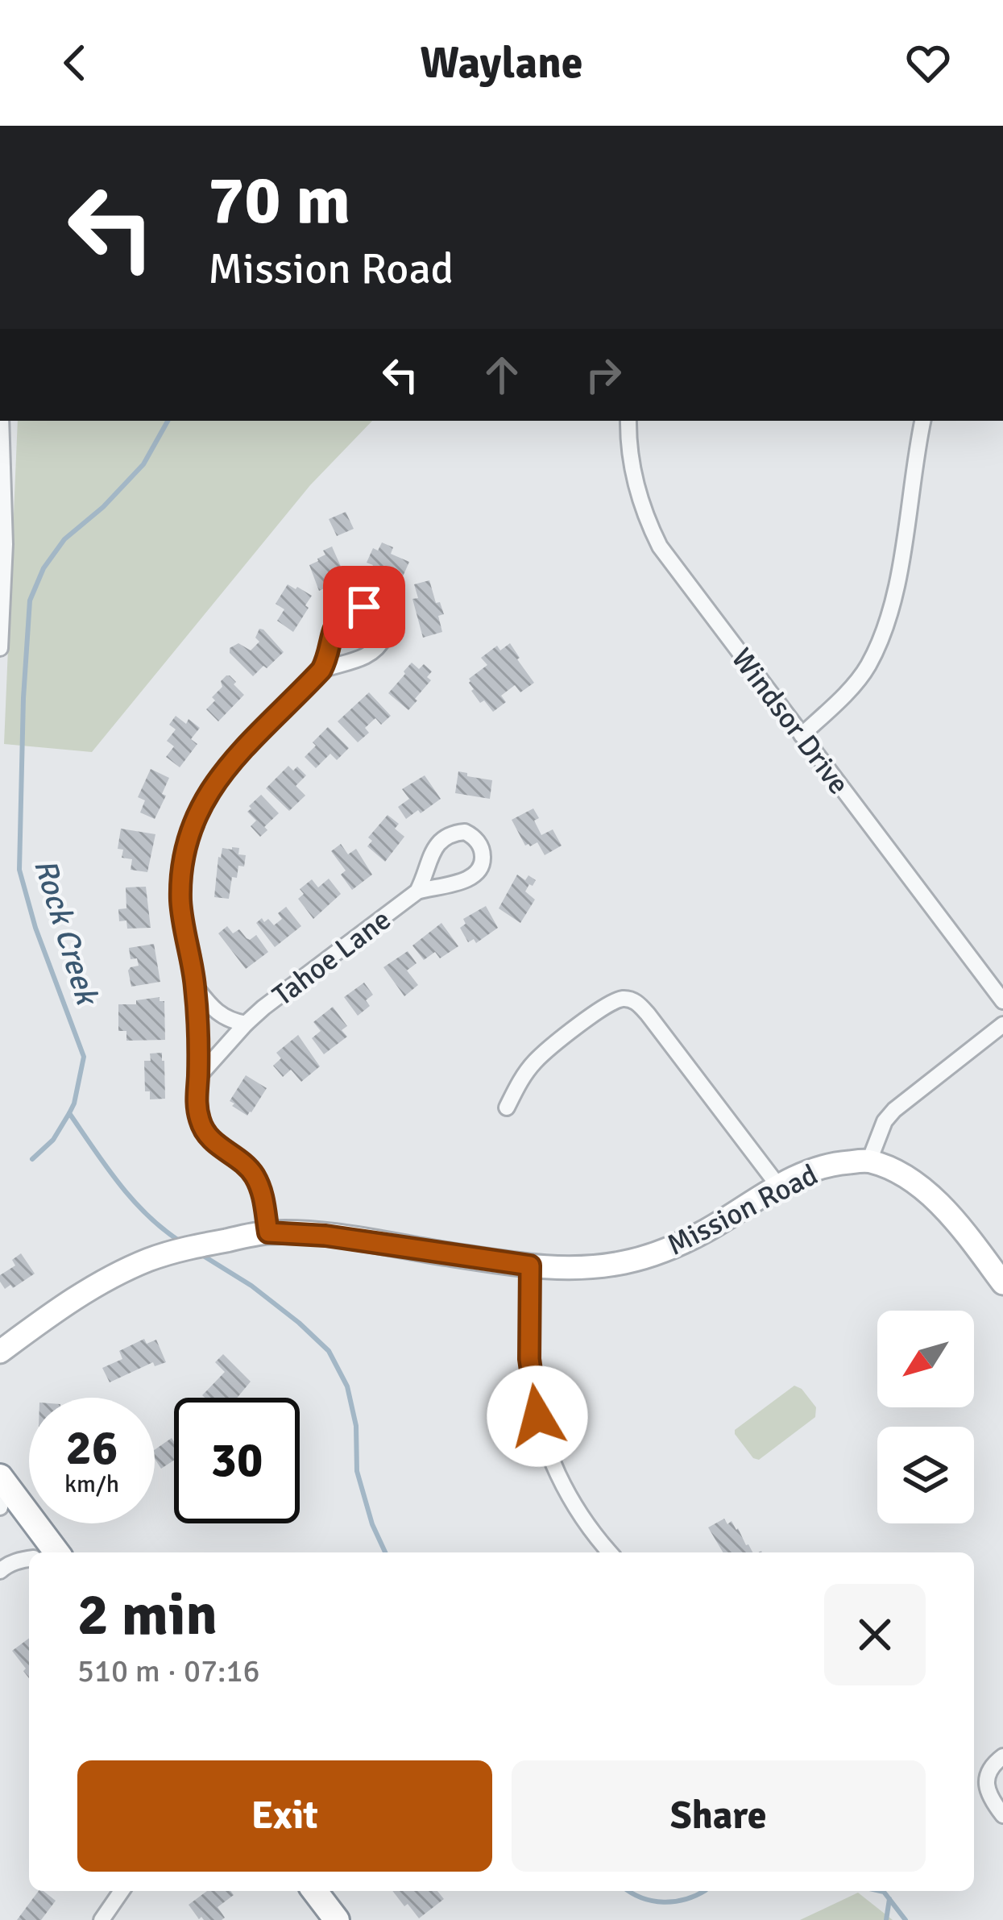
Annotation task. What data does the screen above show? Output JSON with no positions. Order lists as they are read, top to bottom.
{
  "streets": {
    "main road": ["Mission Road"],
    "street": ["Windsor Drive", "Tahoe Lane"]
  },
  "water": ["Rock Creek"],
  "north": "bottom left",
  "page": {
    "header": "Waylane",
    "turn": ["70 m", "Mission Road"],
    "speed": "26 km/h",
    "limit": "30",
    "heading": ["2 min", "510 m · 07:16"],
    "buttons": ["Exit", "Share"]
  }
}
